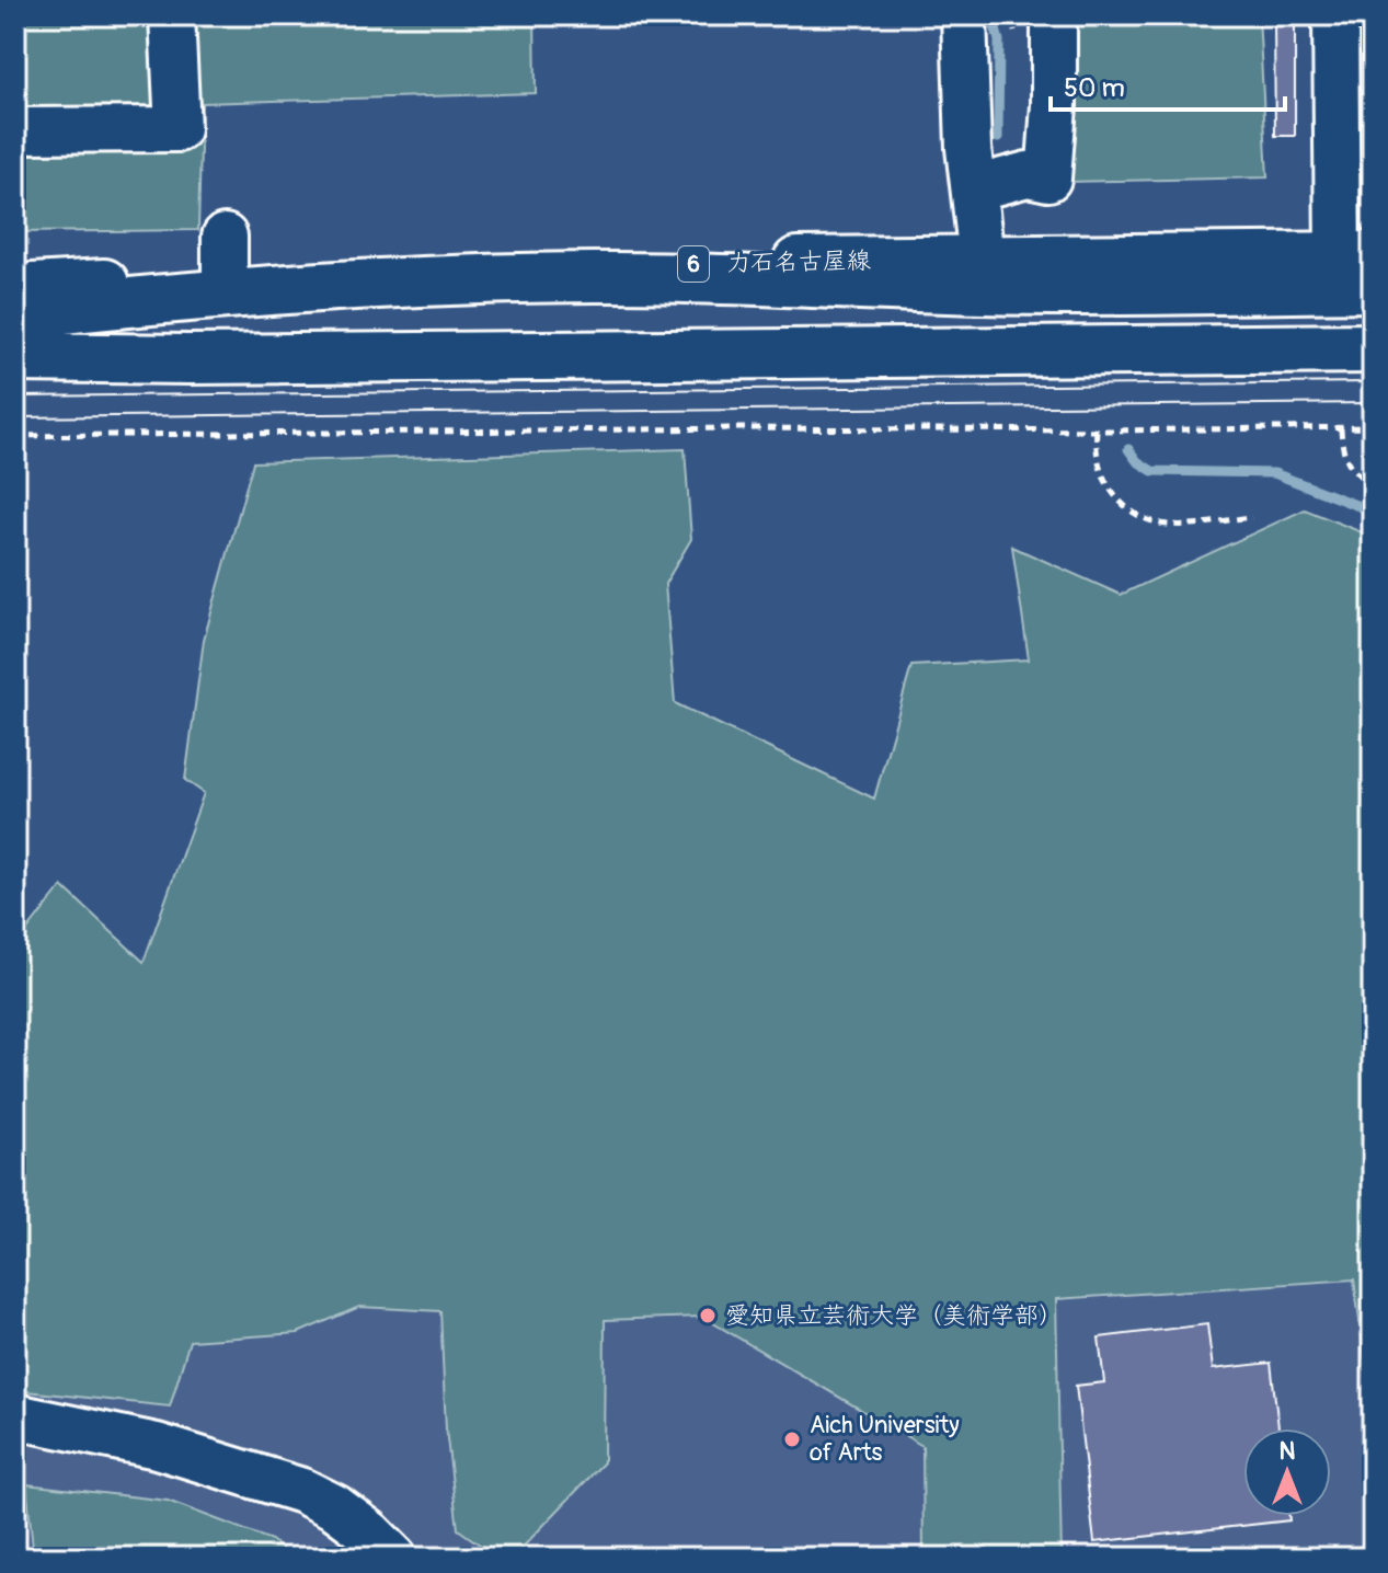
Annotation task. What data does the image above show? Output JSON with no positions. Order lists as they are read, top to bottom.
{
  "streets": {
    "main road": ["力石名古屋線", "6"]
  },
  "places": ["愛知県立芸術大学（美術学部）", "Aich University of Arts"],
  "scale_bar": "50 m",
  "north": "top"
}
